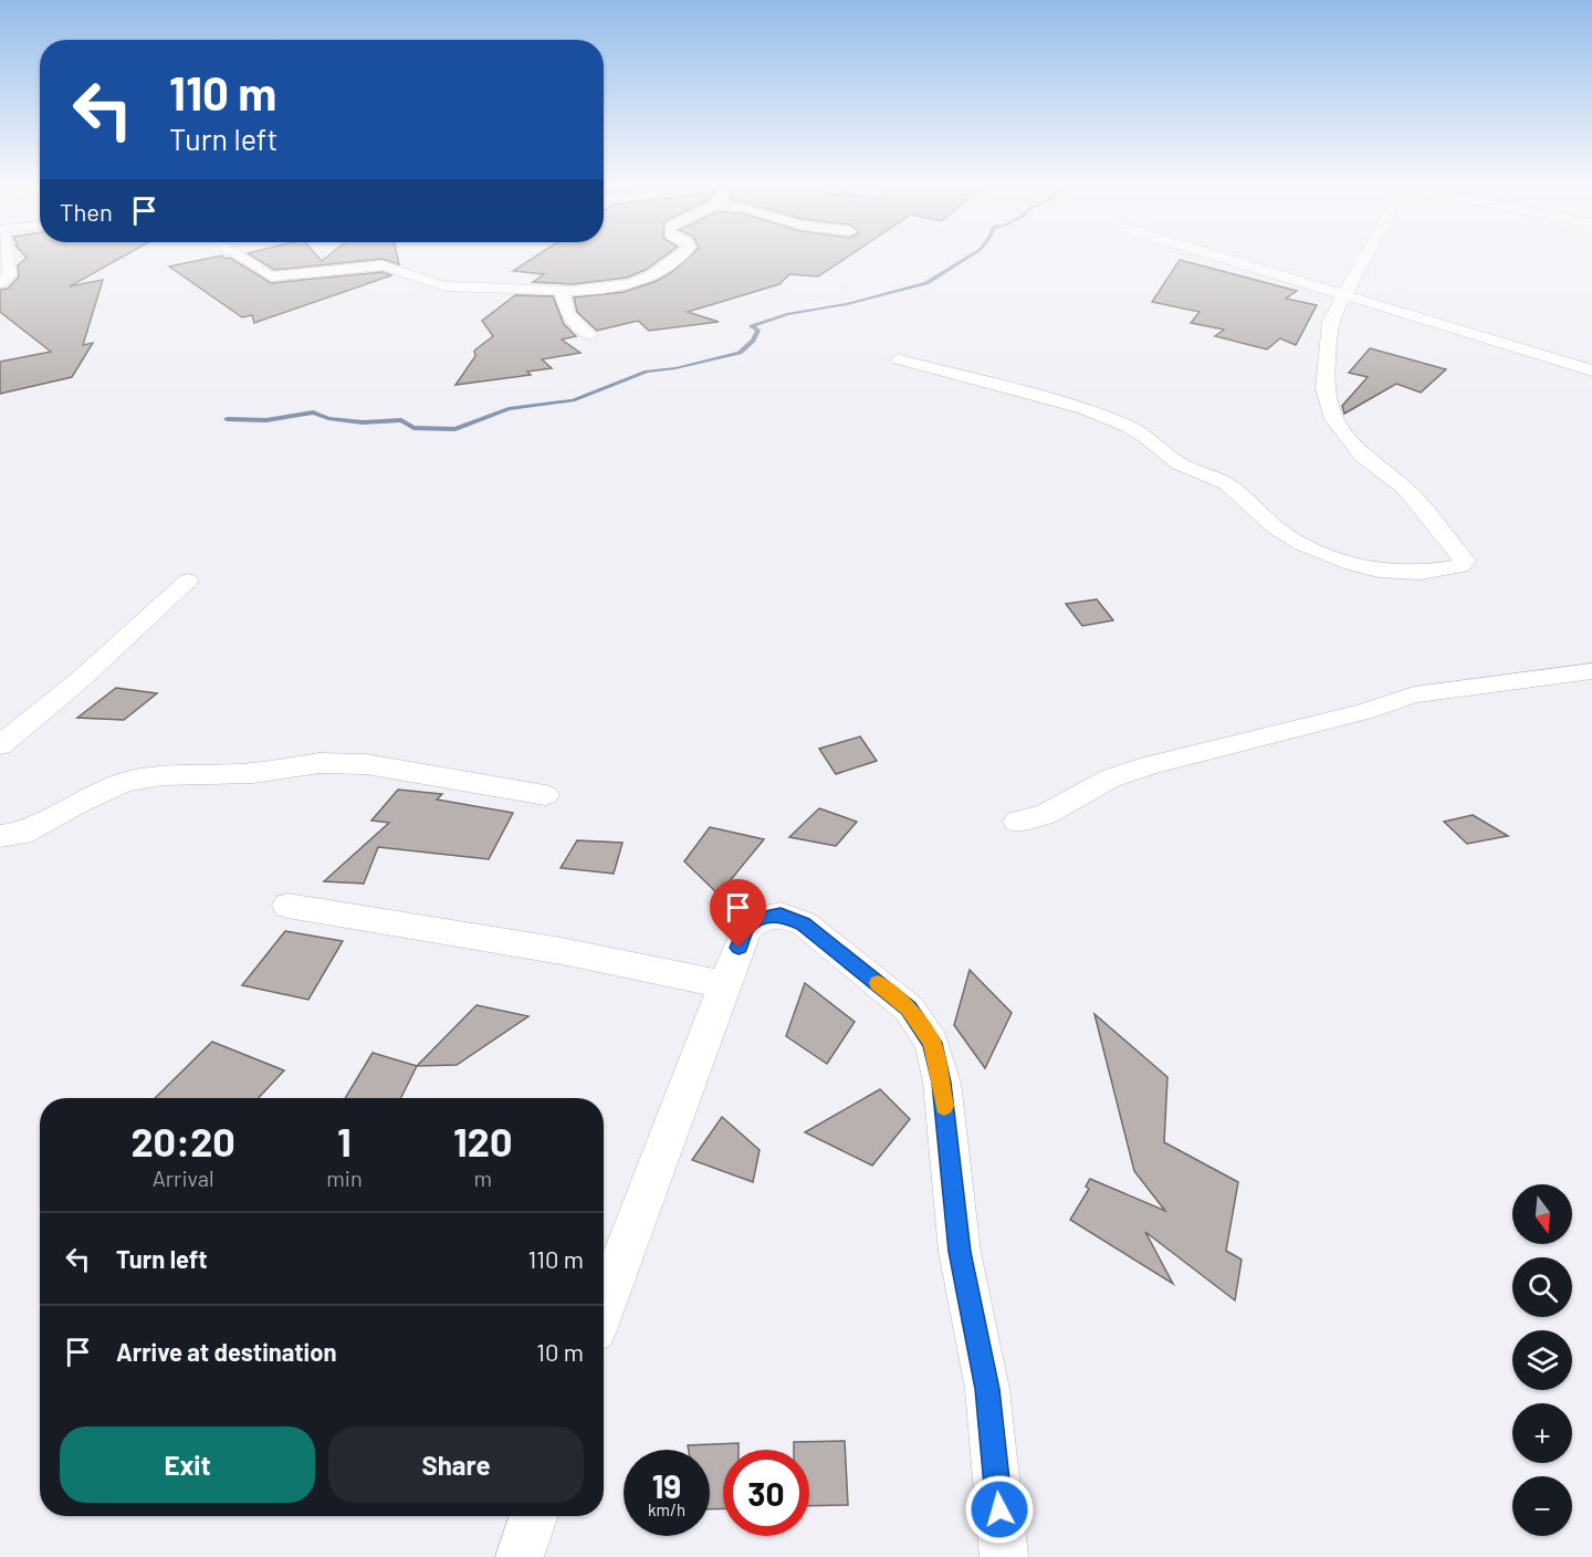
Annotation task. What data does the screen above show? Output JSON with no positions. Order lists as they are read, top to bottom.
{
  "north": "bottom",
  "page": {
    "turn": ["110 m", "Turn left"],
    "then": "Then",
    "eta": [
      "20:20",
      "Arrival",
      "1",
      "min",
      "120",
      "m"
    ],
    "map_buttons": ["+", "−"],
    "list": [
      {
        "name": "Turn left",
        "value": "110 m"
      },
      {
        "name": "Arrive at destination",
        "value": "10 m"
      }
    ],
    "buttons": ["Exit", "Share"],
    "speed": "19 km/h",
    "limit": "30"
  }
}
